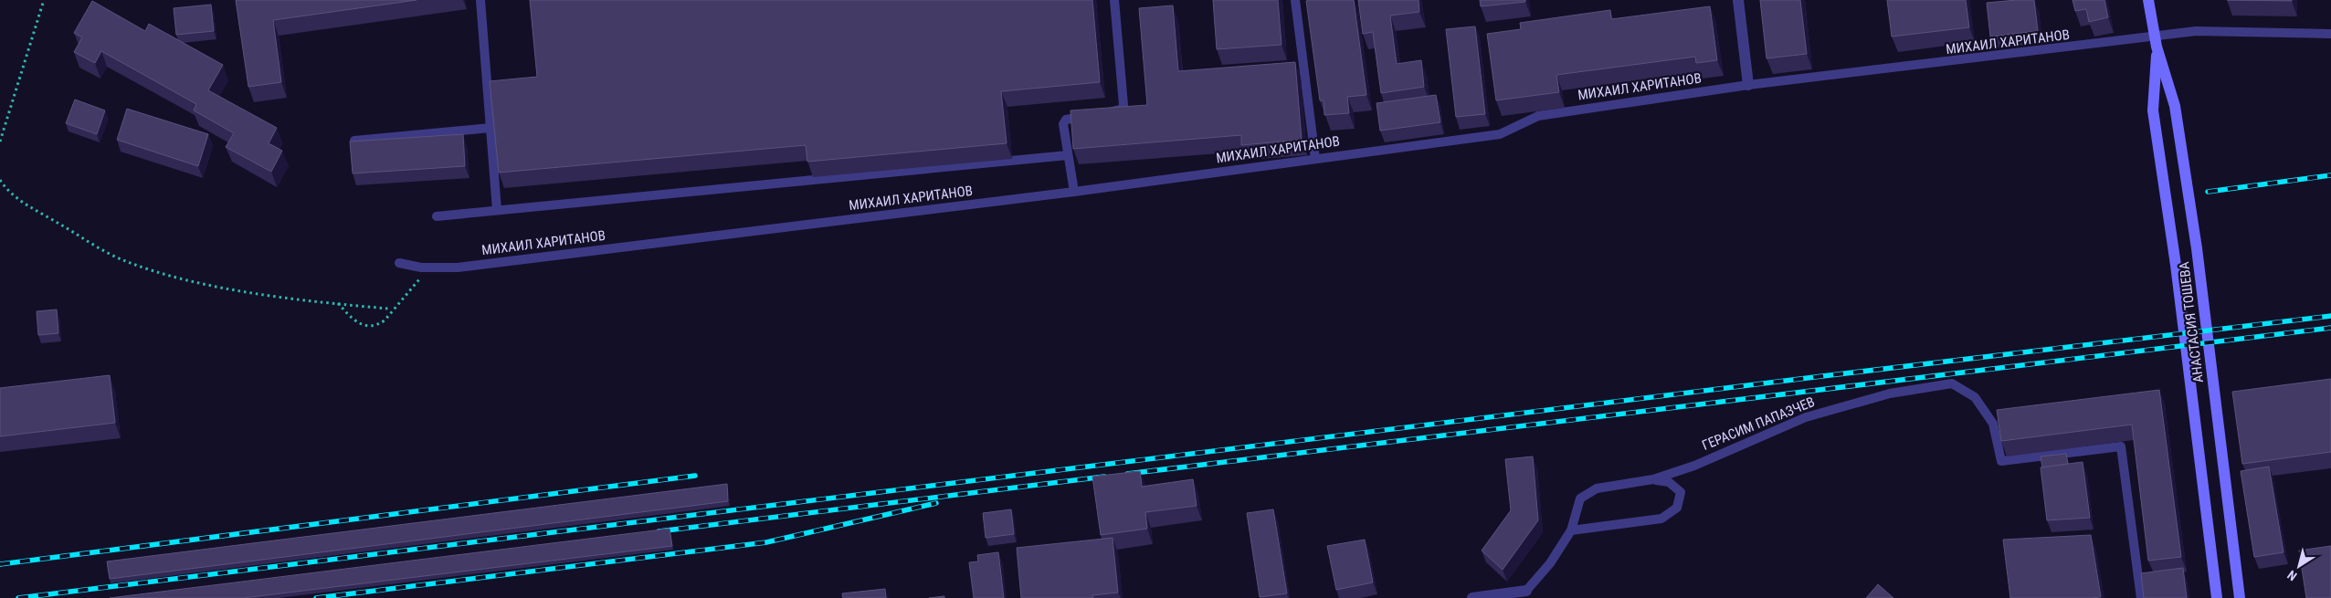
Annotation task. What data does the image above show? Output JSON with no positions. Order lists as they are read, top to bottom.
{
  "streets": {
    "main road": ["АНАСТАСИЯ ТОШЕВА"],
    "street": ["ГЕРАСИМ ПАПАЗЧЕВ"],
    "lane": ["МИХАИЛ ХАРИТАНОВ"]
  },
  "crossings": [
    ["МИХАИЛ ХАРИТАНОВ", "АНАСТАСИЯ ТОШЕВА"]
  ],
  "north": "bottom left"
}
